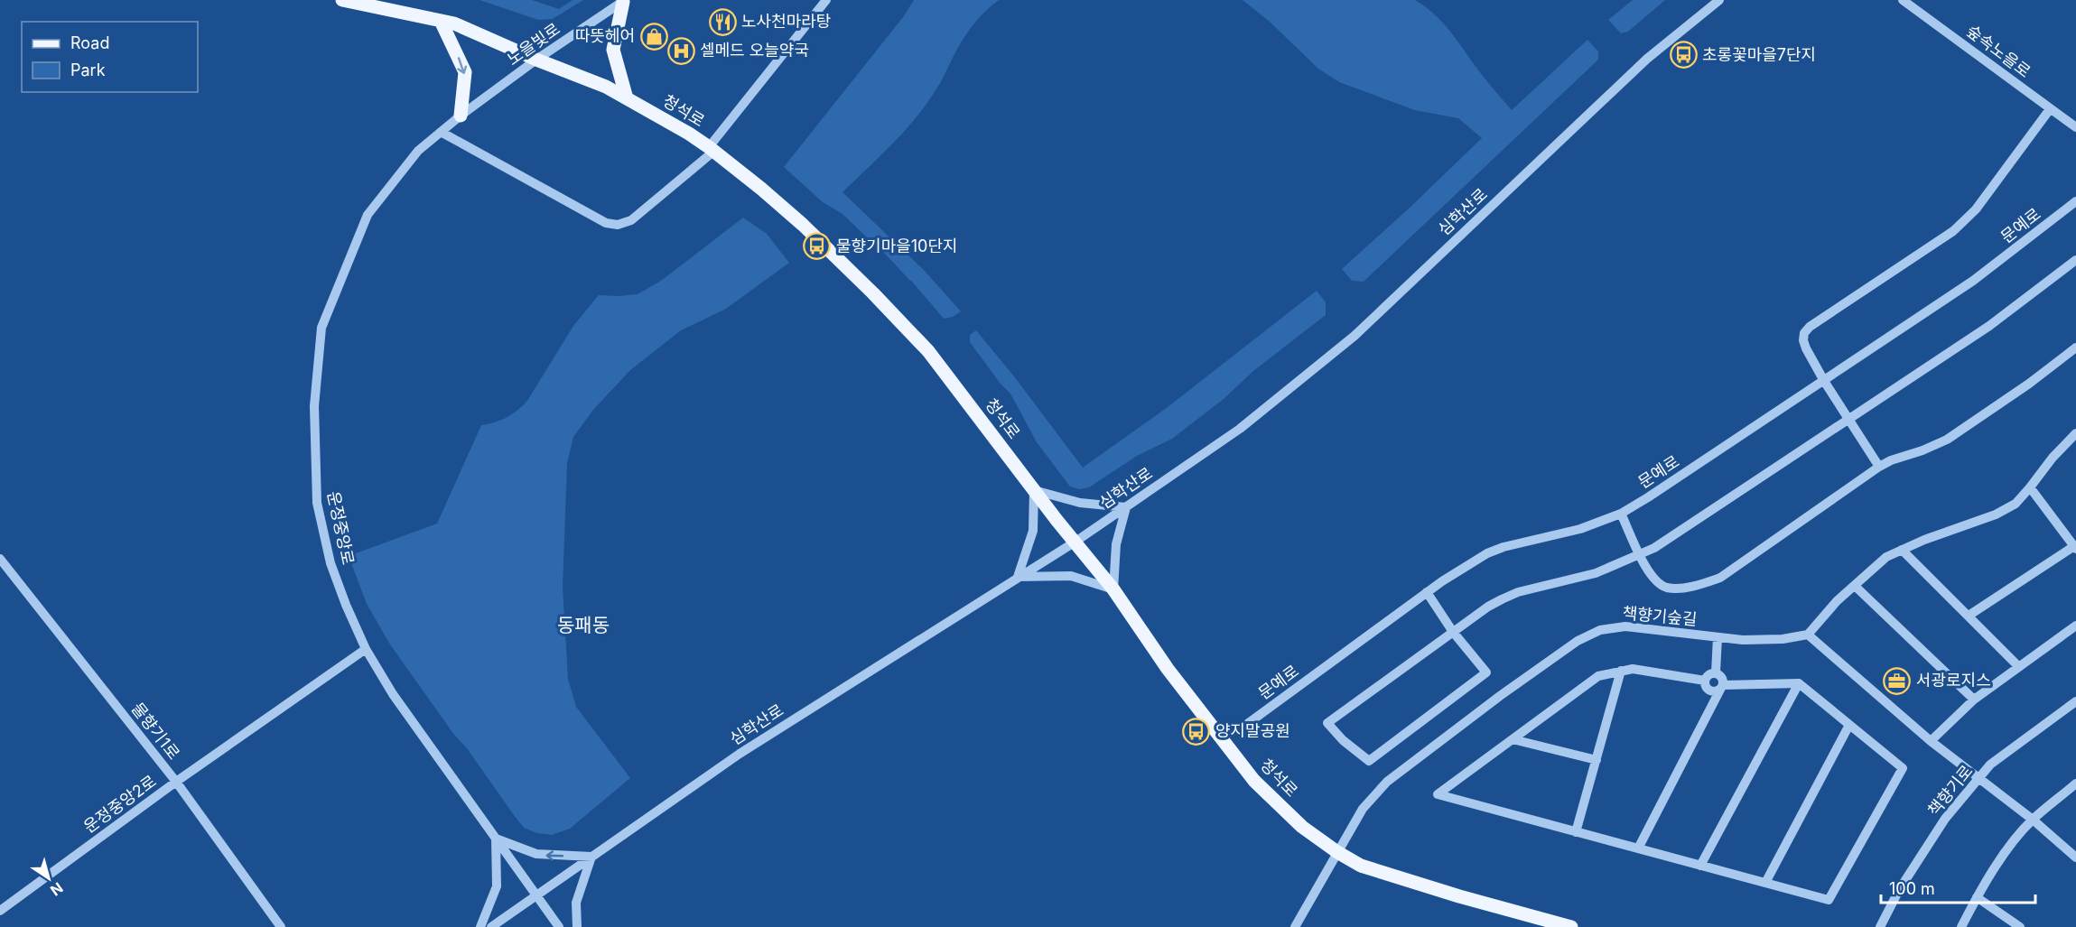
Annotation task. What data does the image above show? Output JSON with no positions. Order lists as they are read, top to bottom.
{
  "streets": {
    "main road": ["청석로"],
    "street": [
      "노을빛로",
      "숲속노을로",
      "심학산로",
      "문예로",
      "운정중앙로",
      "책향기숲길",
      "물향기1로",
      "책향기로",
      "운정중앙2로"
    ]
  },
  "crossings": [
    ["노을빛로", "청석로"],
    ["노을빛로", "운정중앙로"],
    ["청석로", "심학산로"],
    ["청석로", "책향기숲길"],
    ["심학산로", "운정중앙로"],
    ["운정중앙로", "운정중앙2로"],
    ["물향기1로", "운정중앙2로"]
  ],
  "districts": ["동패동"],
  "places": {
    "restaurant": ["노사천마라탕"],
    "shop": ["따뜻헤어"],
    "hospital": ["셀메드 오늘약국"],
    "bus stop": ["초롱꽃마을7단지", "물향기마을10단지", "양지말공원"],
    "office": ["서광로지스"]
  },
  "legend": ["Road", "Park"],
  "scale_bar": "100 m",
  "north": "bottom right"
}
